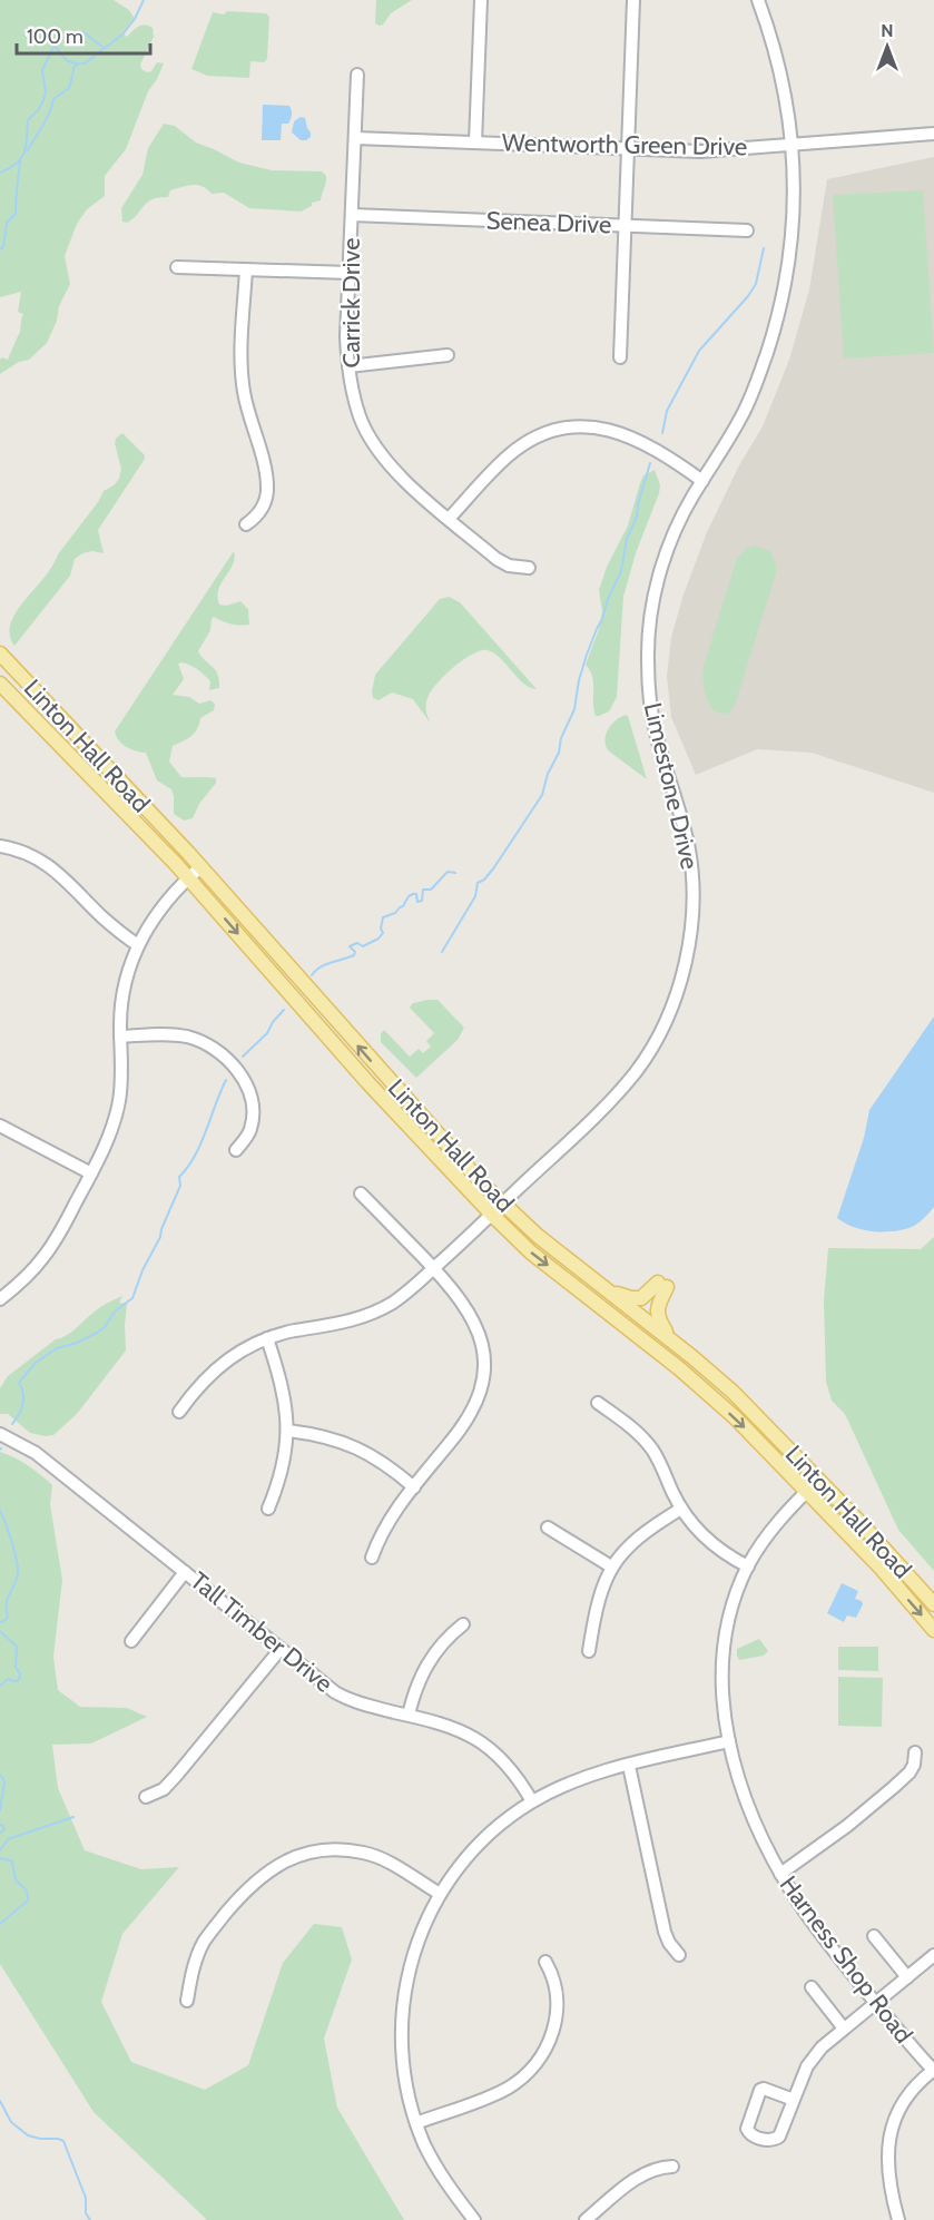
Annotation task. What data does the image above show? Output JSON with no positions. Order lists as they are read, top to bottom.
{
  "streets": {
    "main road": ["Linton Hall Road"],
    "street": [
      "Wentworth Green Drive",
      "Senea Drive",
      "Carrick Drive",
      "Limestone Drive",
      "Tall Timber Drive",
      "Harness Shop Road"
    ]
  },
  "crossings": [
    ["Wentworth Green Drive", "Carrick Drive"],
    ["Wentworth Green Drive", "Limestone Drive"],
    ["Senea Drive", "Carrick Drive"],
    ["Linton Hall Road", "Limestone Drive"],
    ["Linton Hall Road", "Harness Shop Road"]
  ],
  "scale_bar": "100 m",
  "north": "top"
}
